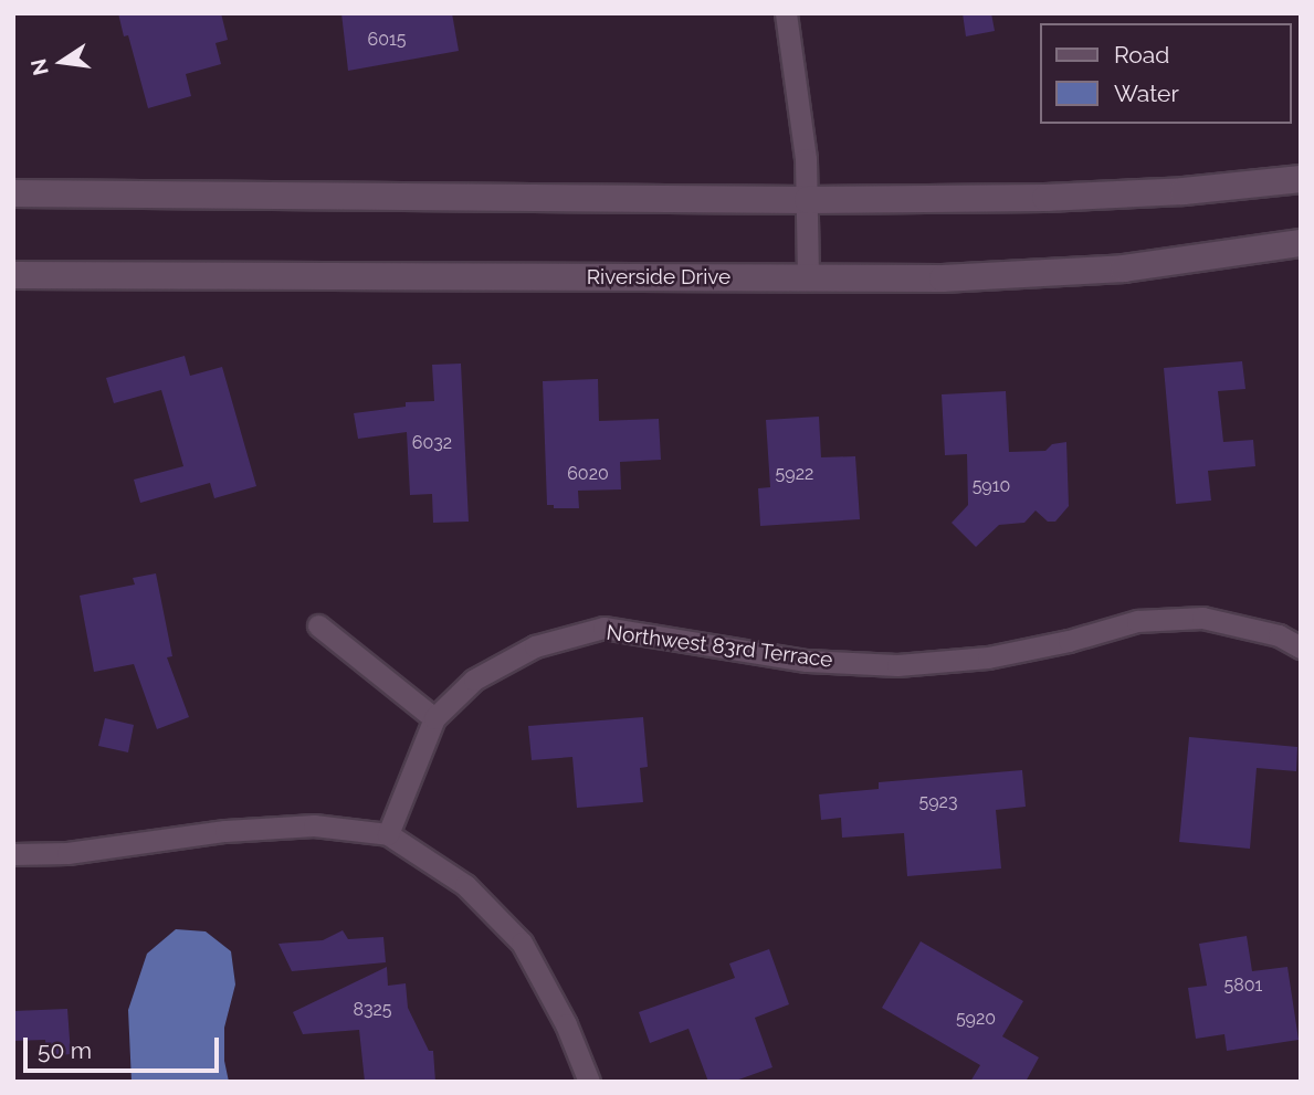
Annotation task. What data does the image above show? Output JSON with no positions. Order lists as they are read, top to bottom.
{
  "streets": {
    "street": ["Riverside Drive", "Northwest 83rd Terrace"]
  },
  "house_numbers": [
    "6015",
    "6032",
    "6020",
    "5922",
    "5910",
    "5923",
    "5801",
    "8325",
    "5920"
  ],
  "legend": ["Road", "Water"],
  "scale_bar": "50 m",
  "north": "left"
}
